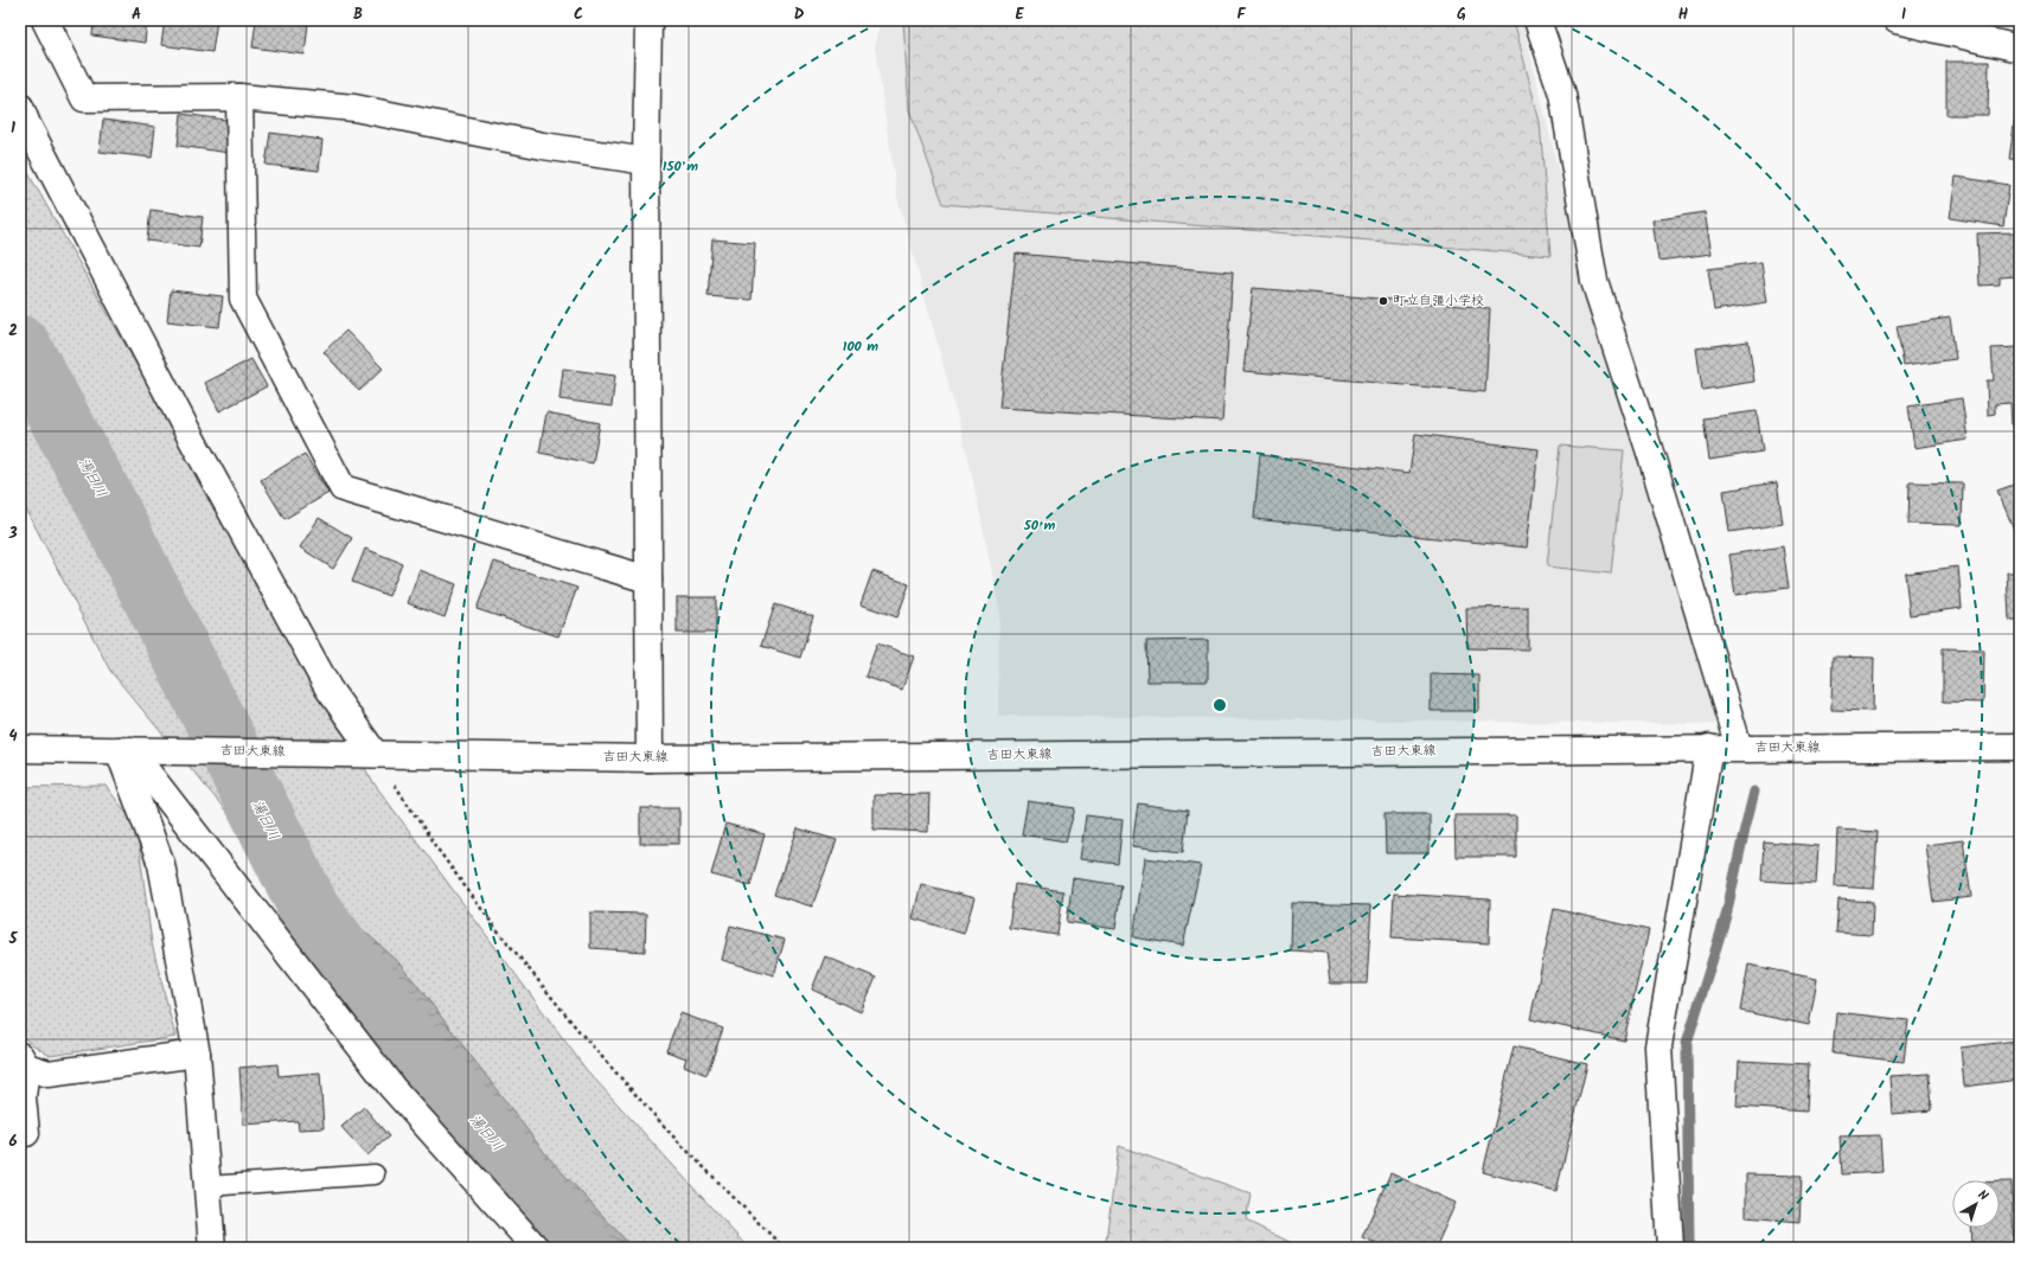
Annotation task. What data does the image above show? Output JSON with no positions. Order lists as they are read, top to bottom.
{
  "streets": {
    "street": ["吉田大東線"]
  },
  "water": ["湯日川"],
  "places": ["町立自彊小学校"],
  "north": "top right",
  "grid": {
    "columns": [
      "A",
      "B",
      "C",
      "D",
      "E",
      "F",
      "G",
      "H",
      "I"
    ],
    "rows": [
      "1",
      "2",
      "3",
      "4",
      "5",
      "6"
    ]
  },
  "rings": ["150 m", "100 m", "50 m"]
}
